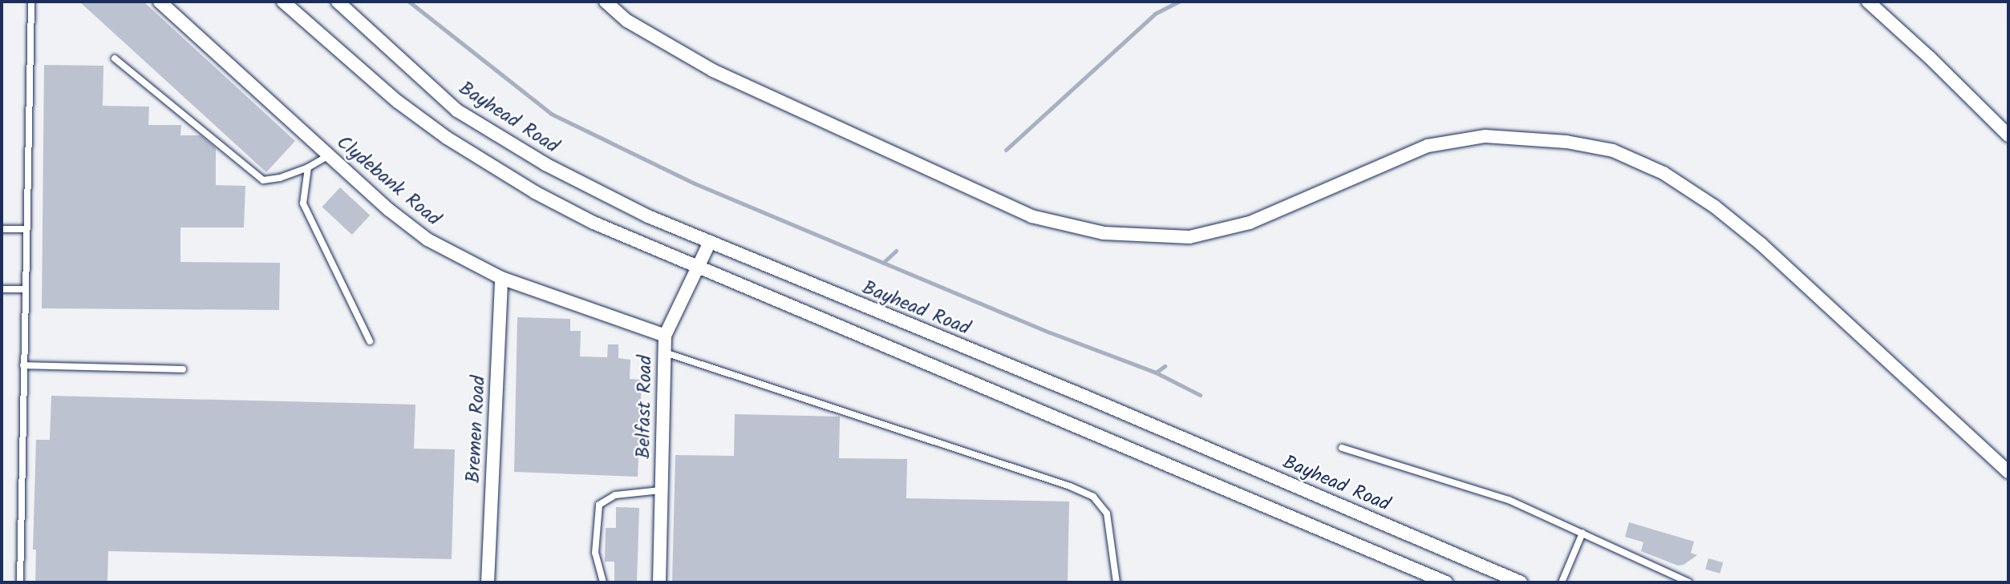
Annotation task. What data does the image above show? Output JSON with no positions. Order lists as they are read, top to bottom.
{
  "streets": {
    "street": [
      "Bayhead Road",
      "Clydebank Road",
      "Belfast Road",
      "Bremen Road"
    ]
  },
  "crossings": [
    ["Bayhead Road", "Belfast Road"],
    ["Clydebank Road", "Belfast Road"],
    ["Clydebank Road", "Bremen Road"]
  ]
}
